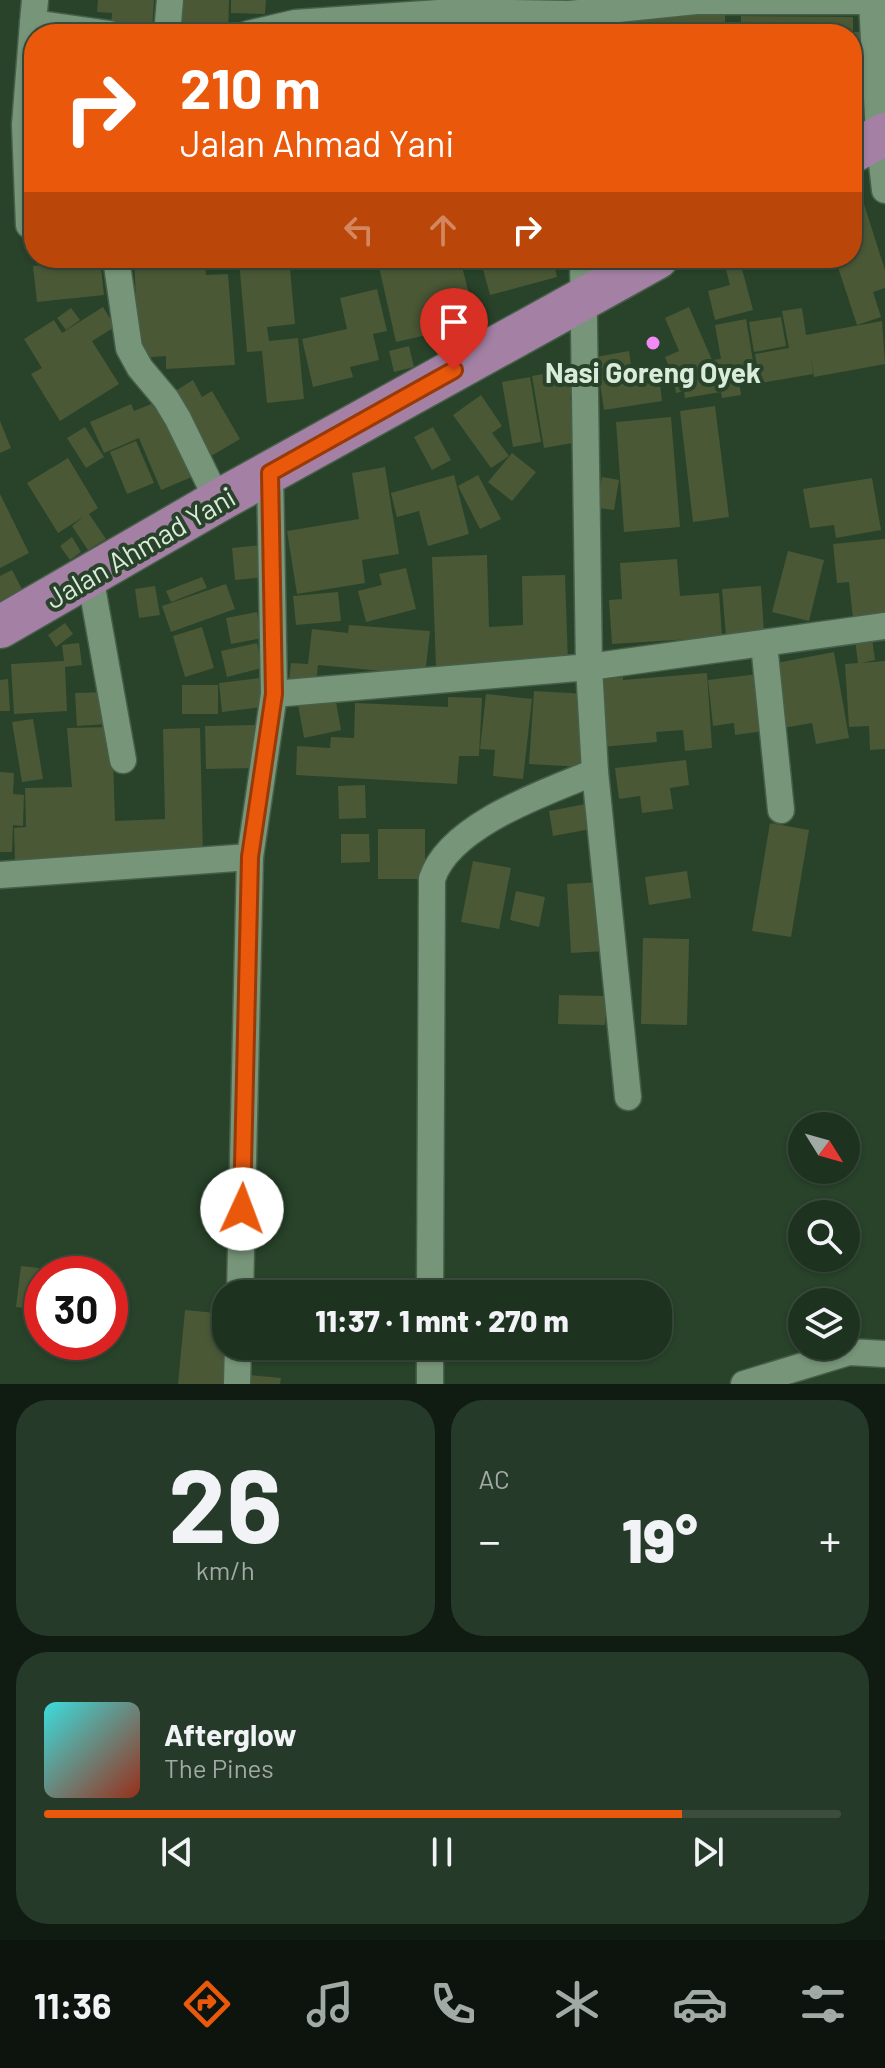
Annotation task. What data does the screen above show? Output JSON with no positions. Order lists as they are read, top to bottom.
{
  "streets": {
    "highway": ["Jalan Ahmad Yani"]
  },
  "places": ["Nasi Goreng Oyek"],
  "north": "bottom right",
  "page": {
    "turn": ["210 m", "Jalan Ahmad Yani"],
    "limit": "30",
    "trip": "11:37 · 1 mnt · 270 m",
    "tile": [
      ["26", "km/h"],
      "AC"
    ],
    "heat": ["−", "19°", "+"],
    "song": ["Afterglow", "The Pines"],
    "tabs": "11:36"
  }
}
